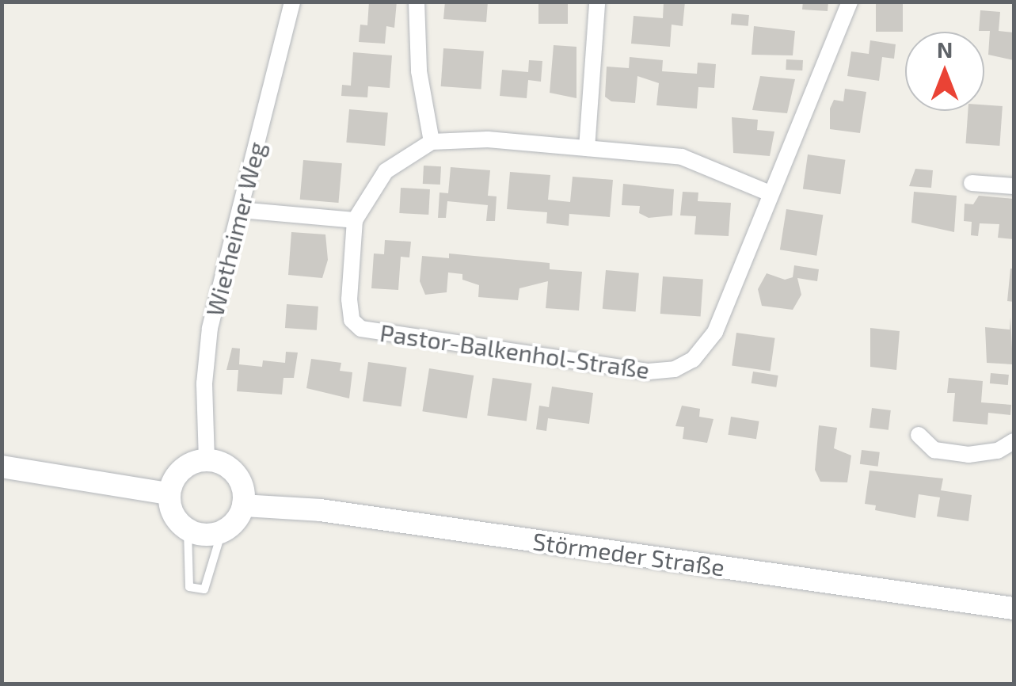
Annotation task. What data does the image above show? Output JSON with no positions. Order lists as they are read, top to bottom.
{
  "streets": {
    "main road": ["Störmeder Straße"],
    "street": ["Wietheimer Weg", "Pastor-Balkenhol-Straße"]
  },
  "crossings": [
    ["Wietheimer Weg", "Störmeder Straße"]
  ],
  "north": "top"
}
